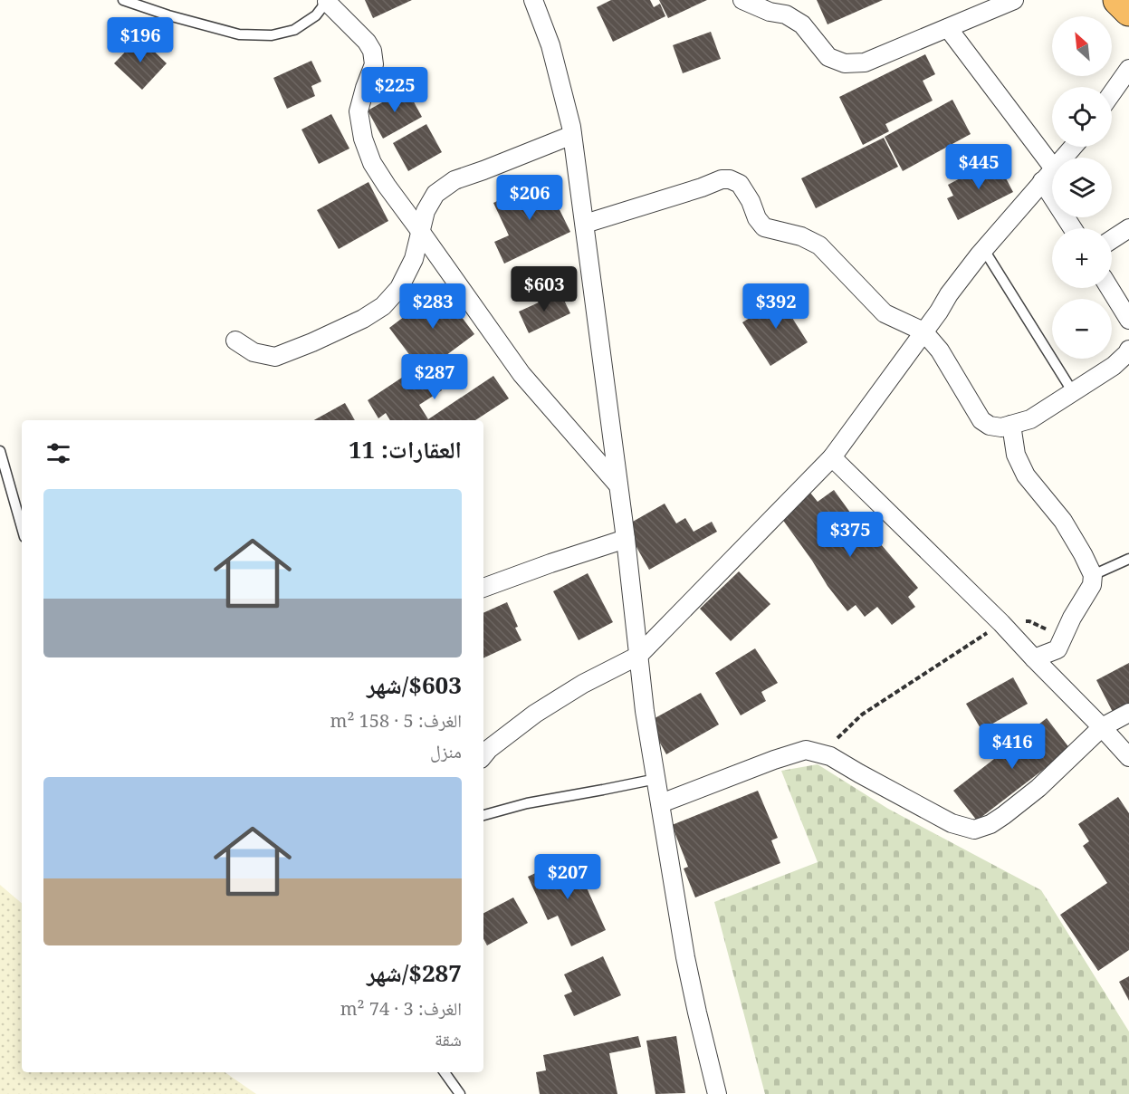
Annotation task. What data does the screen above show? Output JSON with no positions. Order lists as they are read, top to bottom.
{
  "north": "top left",
  "page": {
    "map_buttons": ["+", "−"],
    "price": [
      "$196",
      "$225",
      "$445",
      "$206",
      "$603",
      "$283",
      "$392",
      "$287",
      "$375",
      "$416",
      "$207"
    ],
    "heading": "العقارات: 11",
    "list": [
      {
        "name": "$603/شهر",
        "note": "الغرف: 5 · 158 m² · منزل"
      },
      {
        "name": "$287/شهر",
        "note": "الغرف: 3 · 74 m² · شقة"
      }
    ]
  }
}
